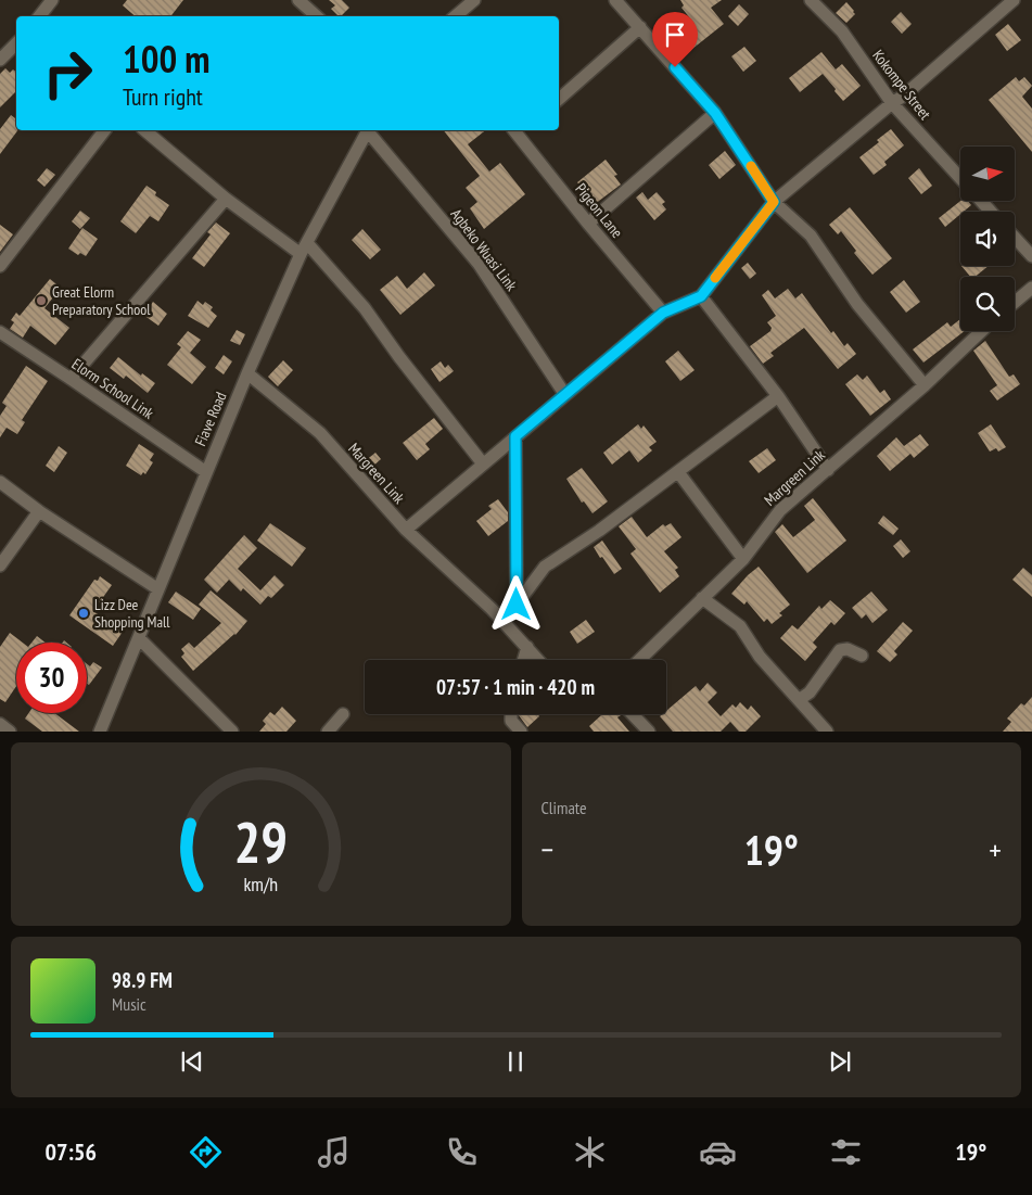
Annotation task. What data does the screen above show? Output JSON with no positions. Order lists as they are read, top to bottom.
{
  "streets": {
    "street": [
      "Kokompe Street",
      "Pigeon Lane",
      "Agbeko Wuasi Link",
      "Elorm School Link",
      "Fiave Road",
      "Margreen Link"
    ]
  },
  "crossings": [
    ["Elorm School Link", "Fiave Road"],
    ["Fiave Road", "Margreen Link"]
  ],
  "places": ["Great Elorm Preparatory School", "Lizz Dee Shopping Mall"],
  "north": "right",
  "page": {
    "turn": ["100 m", "Turn right"],
    "limit": "30",
    "trip": "07:57 · 1 min · 420 m",
    "tile": "Climate",
    "heat": ["−", "19°", "+"],
    "song": ["98.9 FM", "Music"],
    "tabs": ["07:56", "19°"],
    "gauge": ["29", "km/h"]
  }
}
